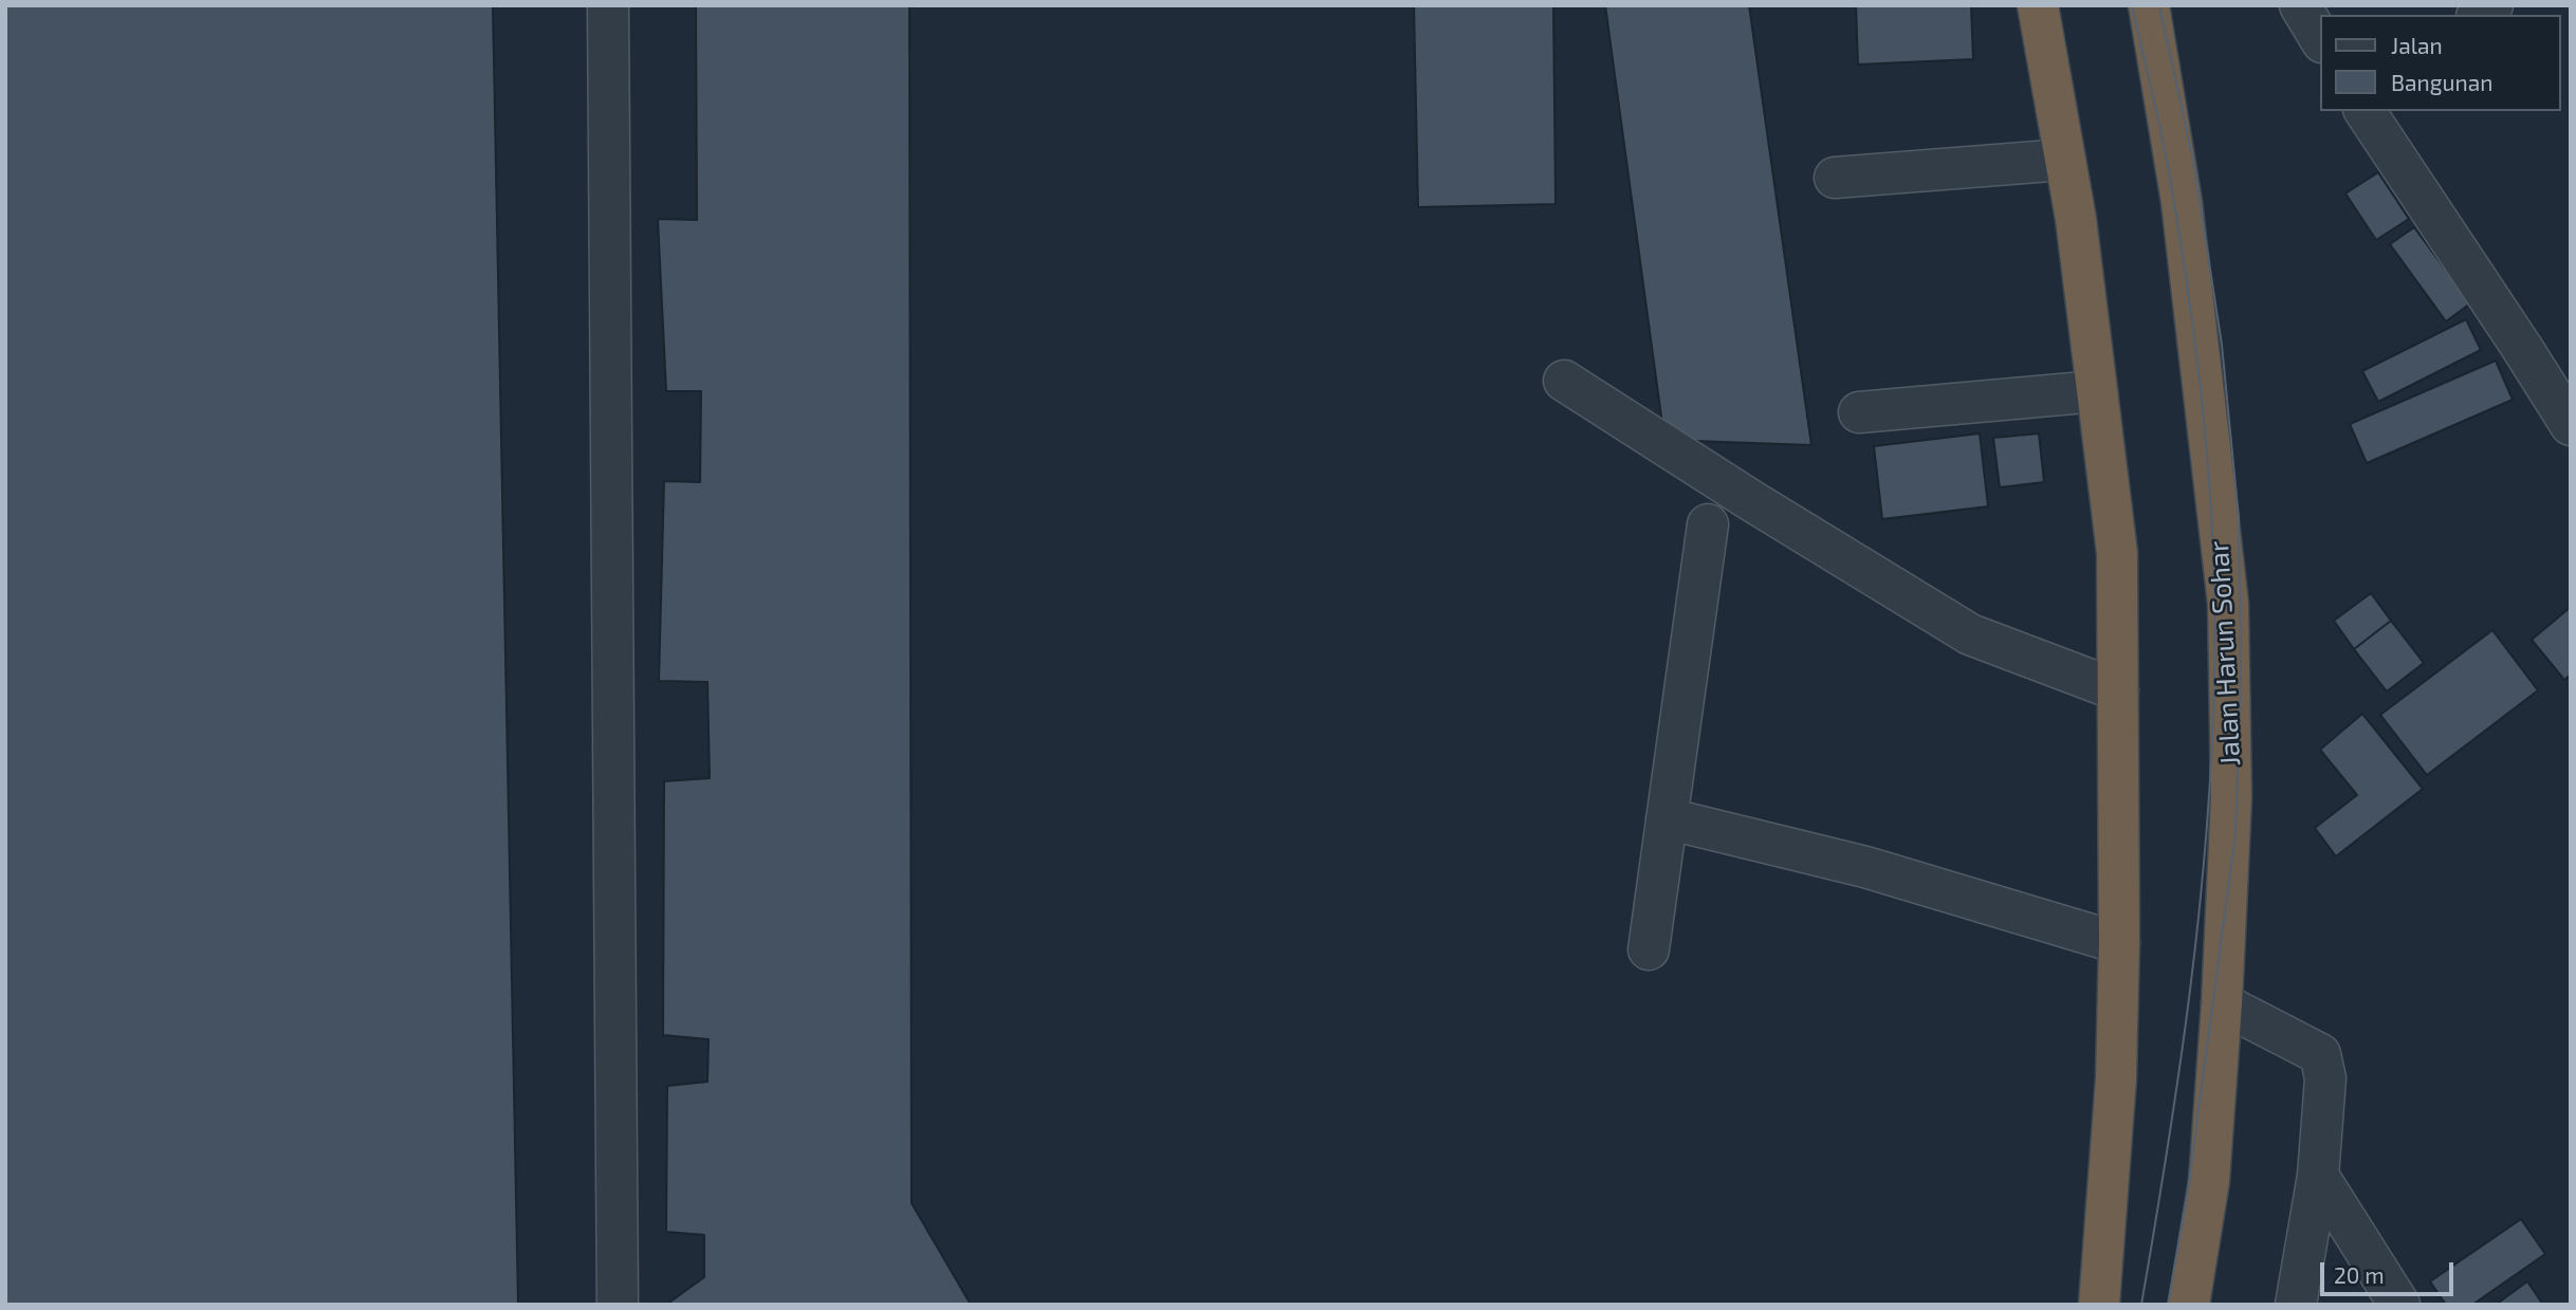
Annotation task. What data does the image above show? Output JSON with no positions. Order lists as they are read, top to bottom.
{
  "streets": {
    "highway": ["Jalan Harun Sohar"]
  },
  "legend": ["Jalan", "Bangunan"],
  "scale_bar": "20 m"
}
